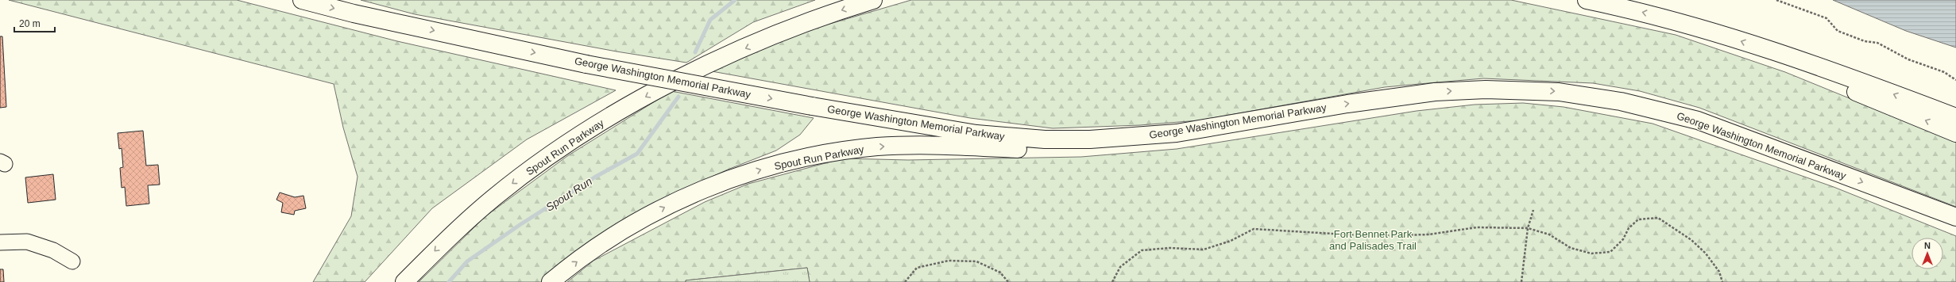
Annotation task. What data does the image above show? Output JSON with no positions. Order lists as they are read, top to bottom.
{
  "streets": {
    "highway": ["George Washington Memorial Parkway", "Spout Run Parkway"]
  },
  "crossings": [
    ["George Washington Memorial Parkway", "Spout Run Parkway"]
  ],
  "water": ["Spout Run"],
  "parks": ["Fort Bennet Park and Palisades Trail"],
  "scale_bar": "20 m",
  "north": "top"
}
